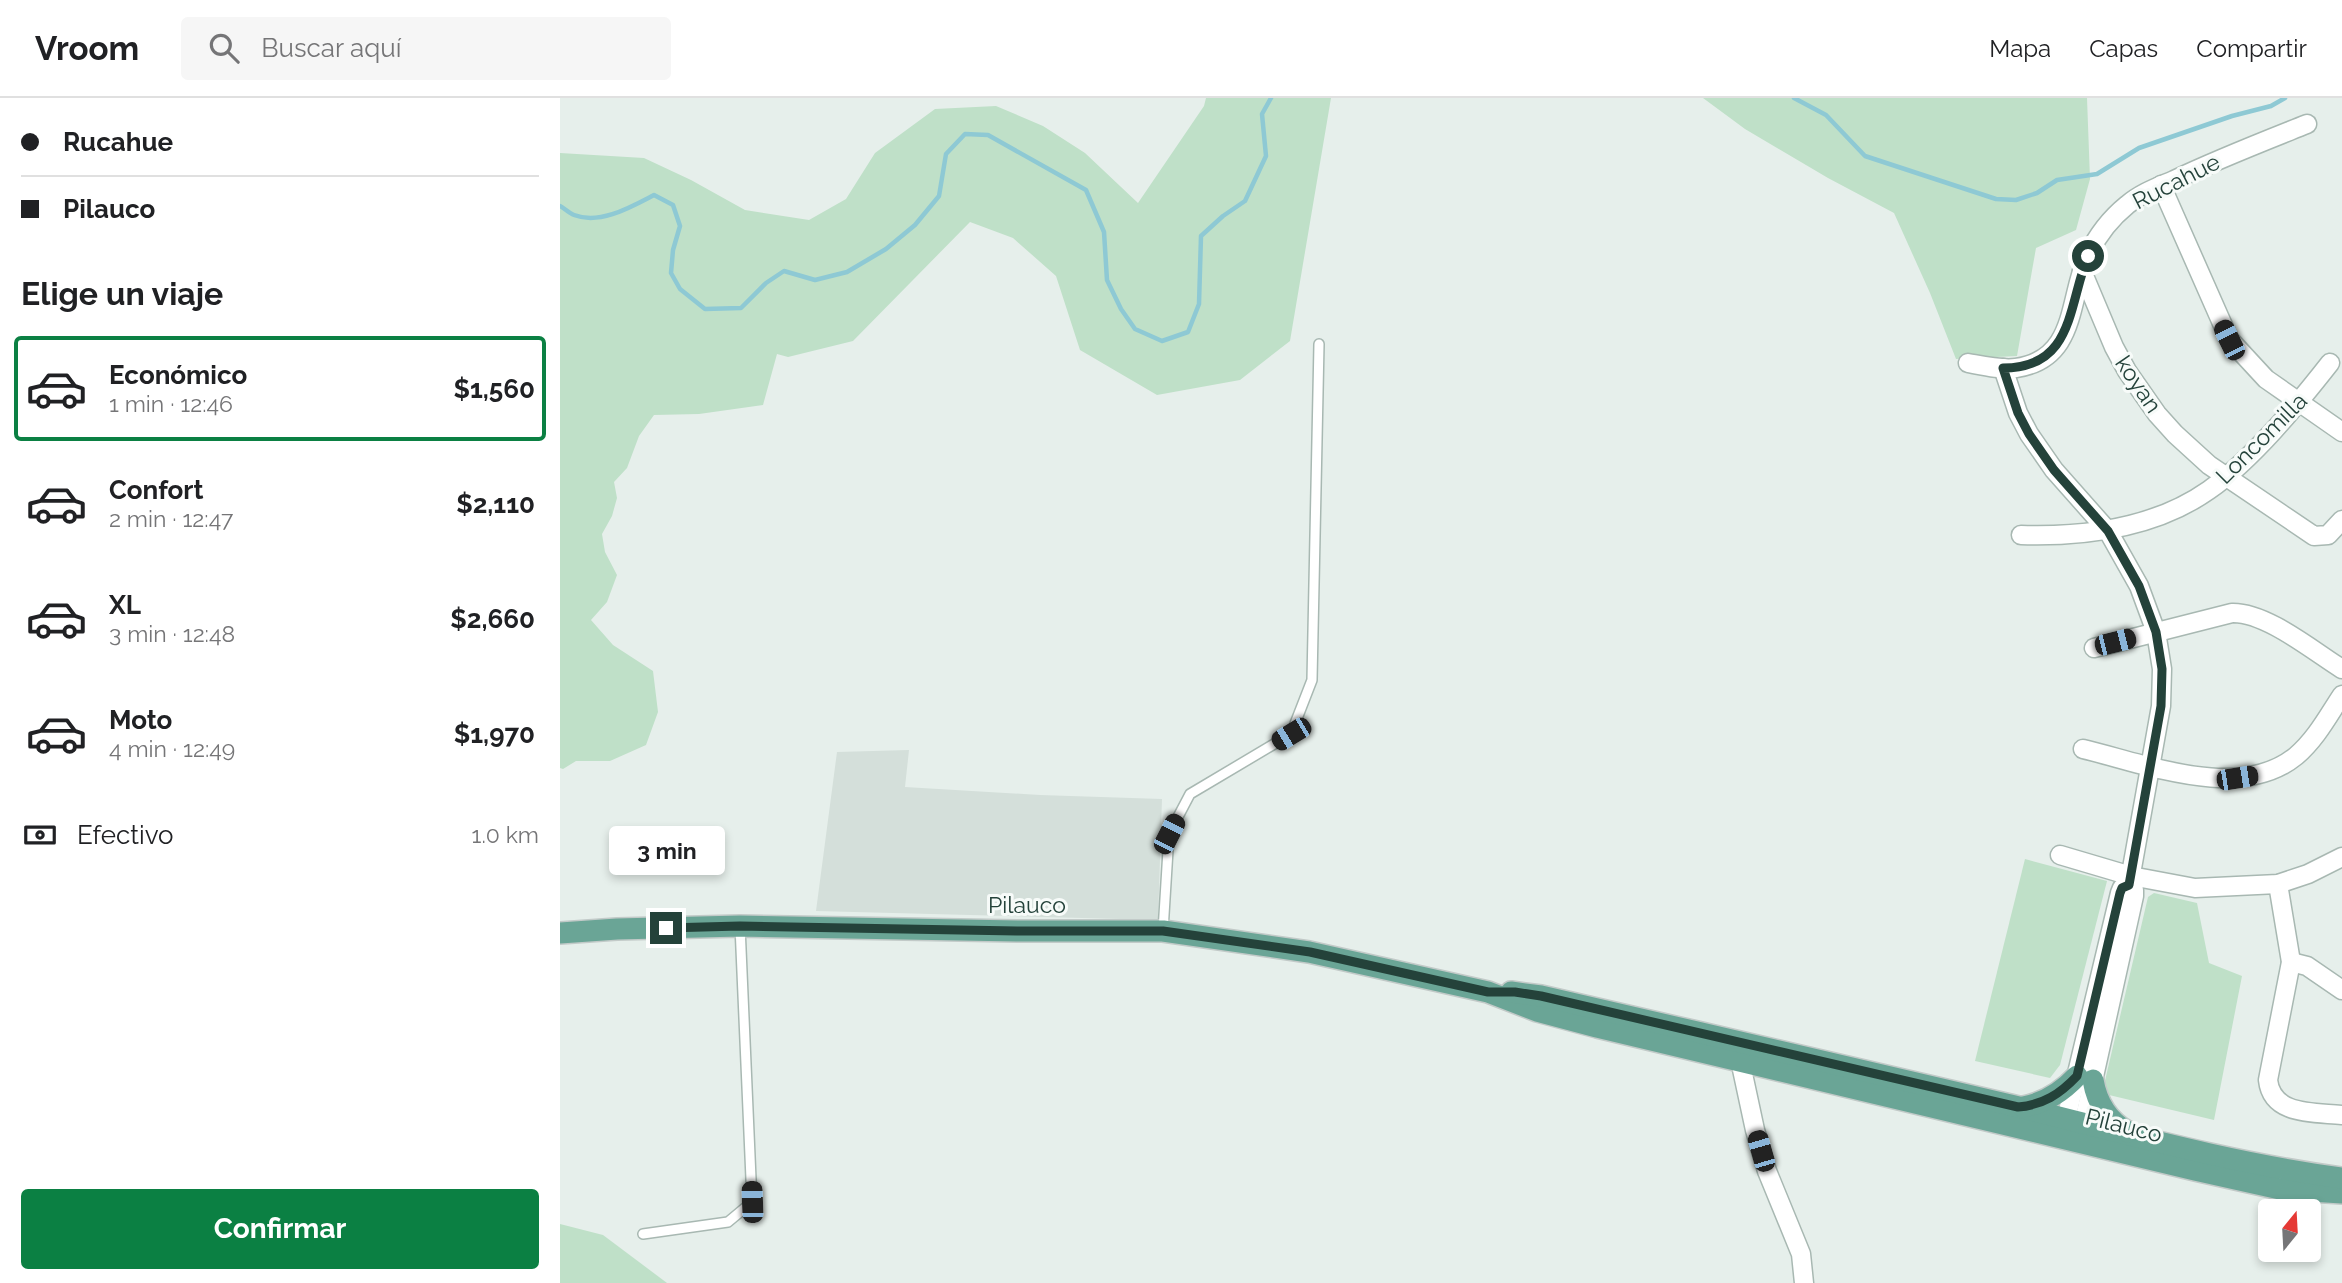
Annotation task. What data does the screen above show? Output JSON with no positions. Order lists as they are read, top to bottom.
{
  "streets": {
    "main road": ["Pilauco"],
    "street": ["Rucahue", "koyan", "Loncomilla"]
  },
  "crossings": [
    ["Rucahue", "koyan"],
    ["koyan", "Loncomilla"]
  ],
  "north": "top",
  "page": {
    "header": "Vroom",
    "search": "Buscar aquí",
    "nav": ["Mapa", "Capas", "Compartir"],
    "banner": ["Rucahue", "Pilauco"],
    "heading": "Elige un viaje",
    "list": [
      {
        "name": "Económico",
        "note": "1 min · 12:46",
        "value": "$1,560"
      },
      {
        "name": "Confort",
        "note": "2 min · 12:47",
        "value": "$2,110"
      },
      {
        "name": "XL",
        "note": "3 min · 12:48",
        "value": "$2,660"
      },
      {
        "name": "Moto",
        "note": "4 min · 12:49",
        "value": "$1,970"
      }
    ],
    "pay": ["Efectivo", "1.0 km"],
    "bubble": "3 min",
    "buttons": "Confirmar"
  }
}
